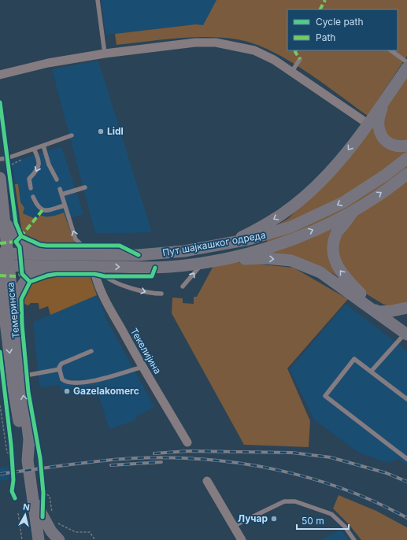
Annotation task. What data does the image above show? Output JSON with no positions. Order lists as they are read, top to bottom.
{
  "streets": {
    "main road": ["Пут шајкашког одреда", "Темеринска"],
    "street": ["Текелијина"]
  },
  "crossings": [
    ["Пут шајкашког одреда", "Темеринска"],
    ["Пут шајкашког одреда", "Текелијина"]
  ],
  "places": ["Lidl", "Gazelakomerc", "Лучар"],
  "legend": ["Cycle path", "Path"],
  "scale_bar": "50 m",
  "north": "top"
}
